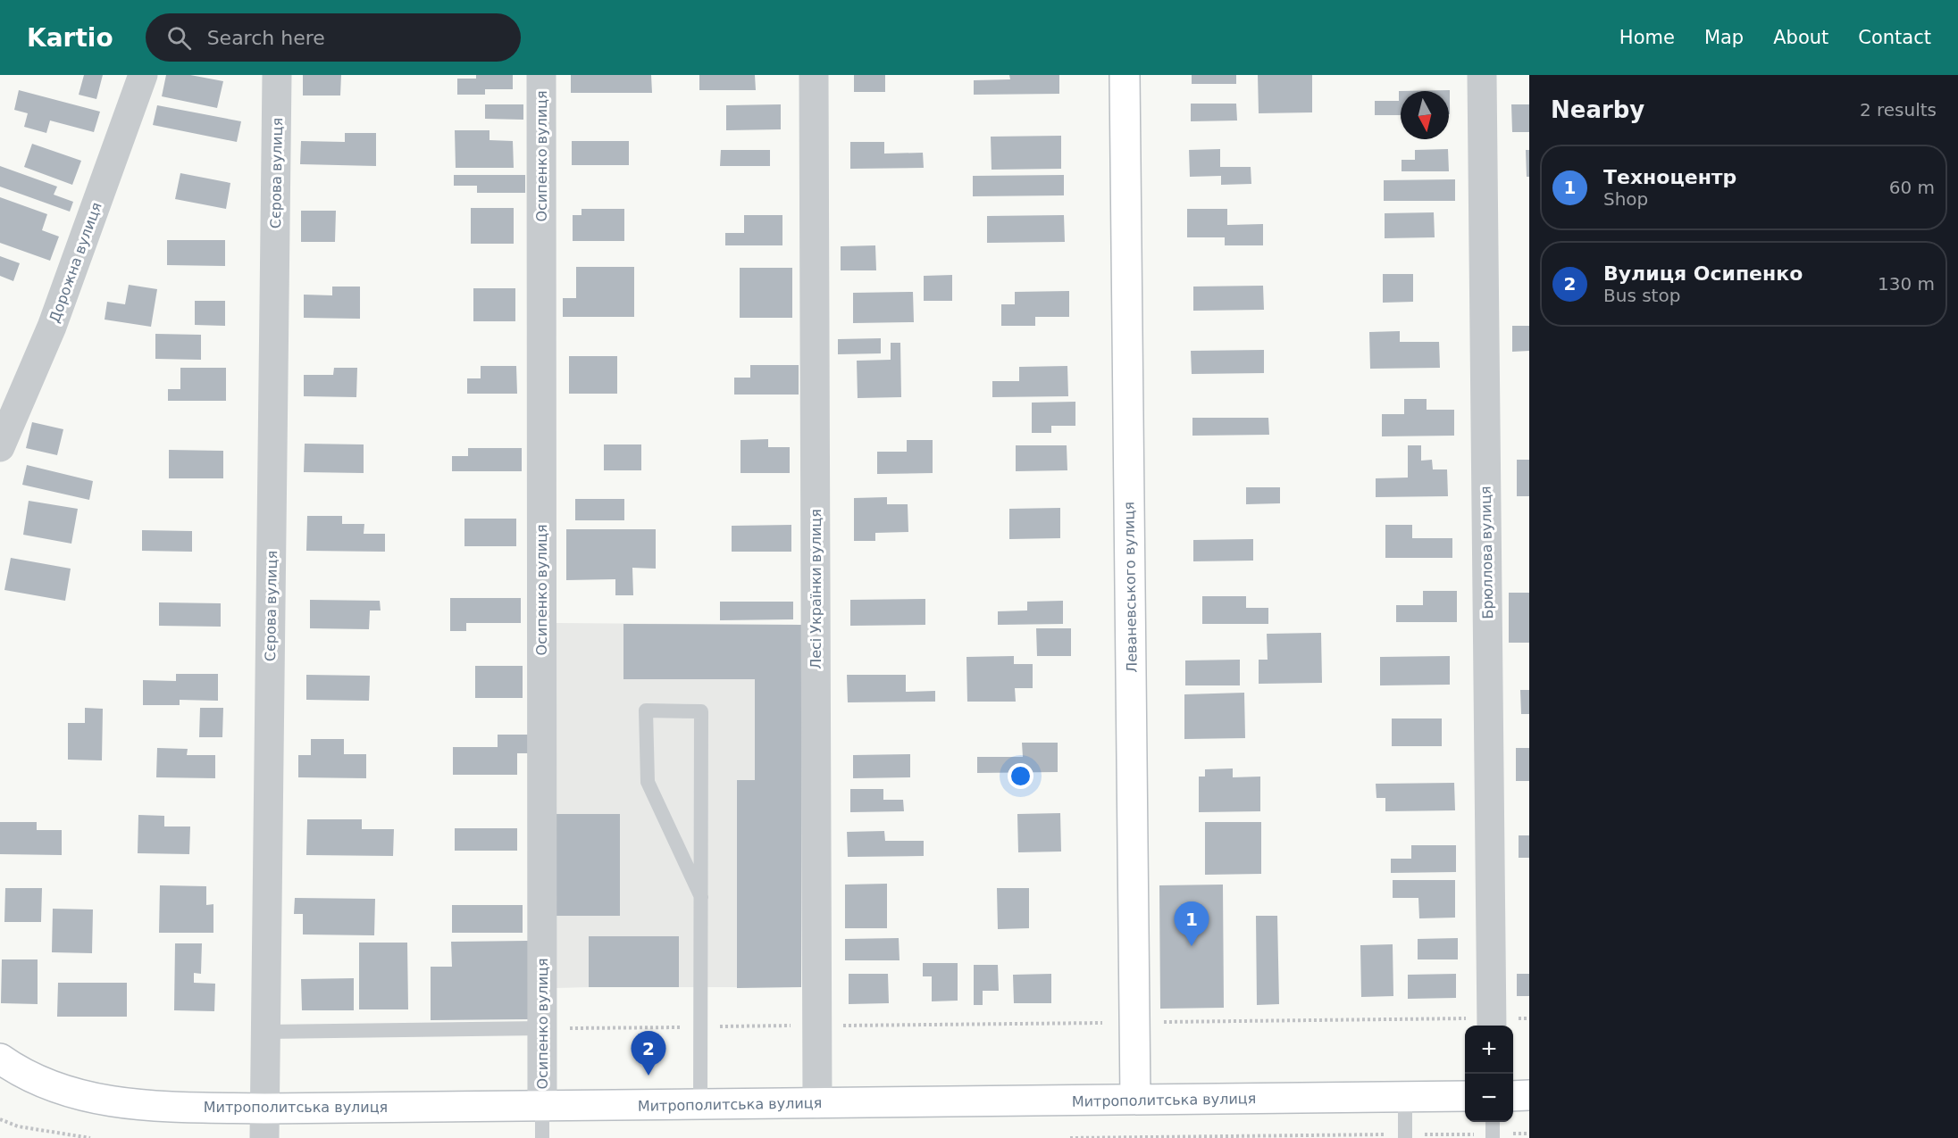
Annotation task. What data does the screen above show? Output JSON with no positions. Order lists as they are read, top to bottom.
{
  "streets": {
    "main road": ["Леваневського вулиця", "Митрополитська вулиця"],
    "street": [
      "Осипенко вулиця",
      "Сєрова вулиця",
      "Дорожна вулиця",
      "Брюллова вулиця",
      "Лесі Українки вулиця"
    ]
  },
  "crossings": [
    ["Осипенко вулиця", "Митрополитська вулиця"],
    ["Сєрова вулиця", "Митрополитська вулиця"],
    ["Леваневського вулиця", "Митрополитська вулиця"],
    ["Лесі Українки вулиця", "Митрополитська вулиця"]
  ],
  "north": "bottom",
  "page": {
    "header": "Kartio",
    "search": "Search here",
    "nav": [
      "Home",
      "Map",
      "About",
      "Contact"
    ],
    "heading": ["Nearby", "2 results"],
    "list": [
      {
        "mark": "1",
        "name": "Техноцентр",
        "note": "Shop",
        "value": "60 m"
      },
      {
        "mark": "2",
        "name": "Вулиця Осипенко",
        "note": "Bus stop",
        "value": "130 m"
      }
    ],
    "pins": ["1", "2"],
    "map_buttons": ["+", "−"]
  }
}
